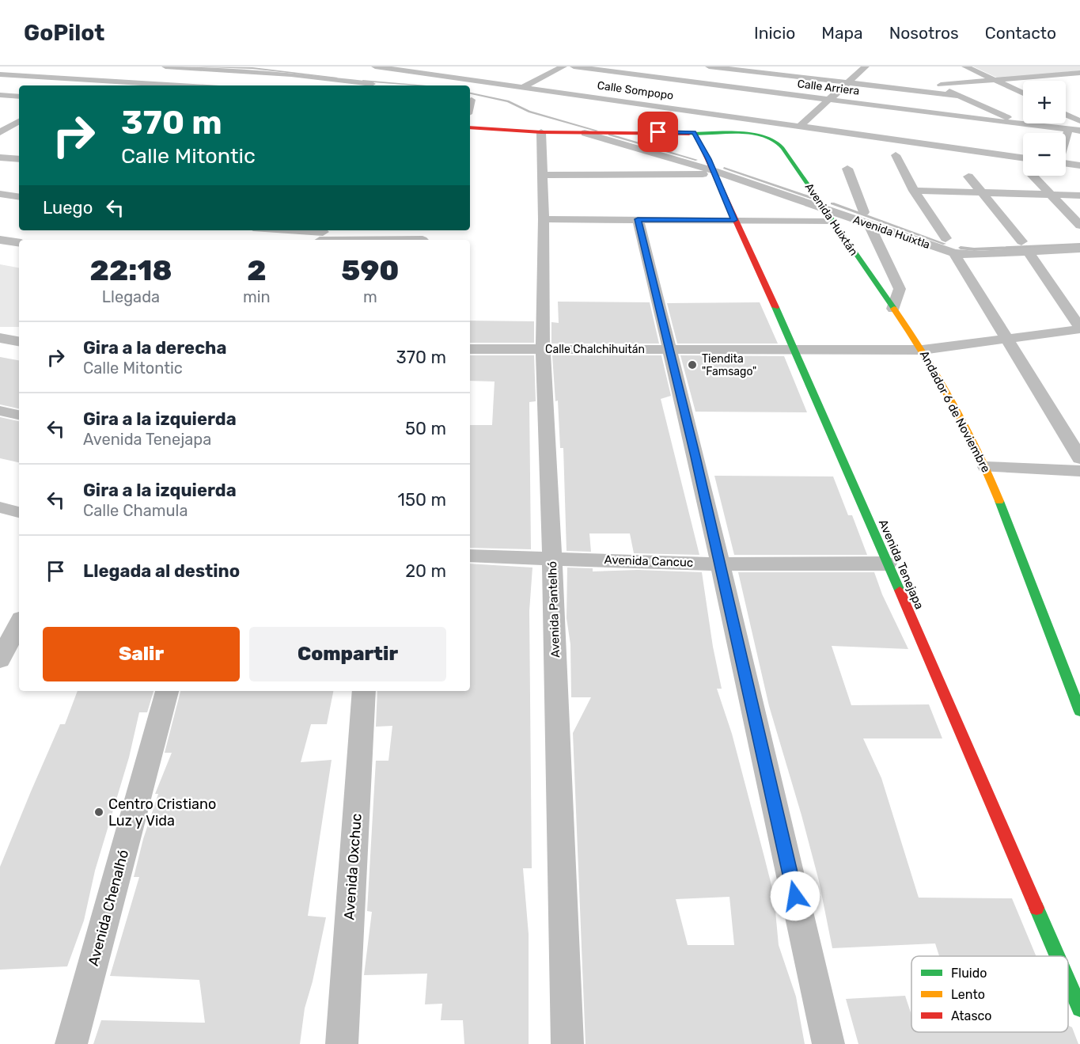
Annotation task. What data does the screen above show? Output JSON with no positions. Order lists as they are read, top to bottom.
{
  "streets": {
    "street": [
      "Calle Arriera",
      "Calle Sompopo",
      "Avenida Huixtán",
      "Avenida Huixtla",
      "Calle Chalchihuitán",
      "Andador 6 de Noviembre",
      "Avenida Cancuc",
      "Avenida Tenejapa",
      "Avenida Pantelhó",
      "Avenida Oxchuc",
      "Avenida Chenalhó"
    ]
  },
  "crossings": [
    ["Avenida Huixtán", "Avenida Huixtla"],
    ["Avenida Huixtán", "Andador 6 de Noviembre"],
    ["Avenida Huixtla", "Avenida Tenejapa"],
    ["Calle Chalchihuitán", "Andador 6 de Noviembre"],
    ["Calle Chalchihuitán", "Avenida Tenejapa"],
    ["Calle Chalchihuitán", "Avenida Pantelhó"],
    ["Avenida Cancuc", "Avenida Tenejapa"],
    ["Avenida Cancuc", "Avenida Pantelhó"]
  ],
  "places": ["Tiendita \"Famsago\"", "Centro Cristiano Luz y Vida"],
  "legend": ["Fluido", "Lento", "Atasco"],
  "page": {
    "header": "GoPilot",
    "nav": [
      "Inicio",
      "Mapa",
      "Nosotros",
      "Contacto"
    ],
    "map_buttons": ["+", "−"],
    "turn": ["370 m", "Calle Mitontic"],
    "then": "Luego",
    "eta": [
      "22:18",
      "Llegada",
      "2",
      "min",
      "590",
      "m"
    ],
    "list": [
      {
        "name": "Gira a la derecha",
        "note": "Calle Mitontic",
        "value": "370 m"
      },
      {
        "name": "Gira a la izquierda",
        "note": "Avenida Tenejapa",
        "value": "50 m"
      },
      {
        "name": "Gira a la izquierda",
        "note": "Calle Chamula",
        "value": "150 m"
      },
      {
        "name": "Llegada al destino",
        "value": "20 m"
      }
    ],
    "buttons": ["Salir", "Compartir"]
  }
}
